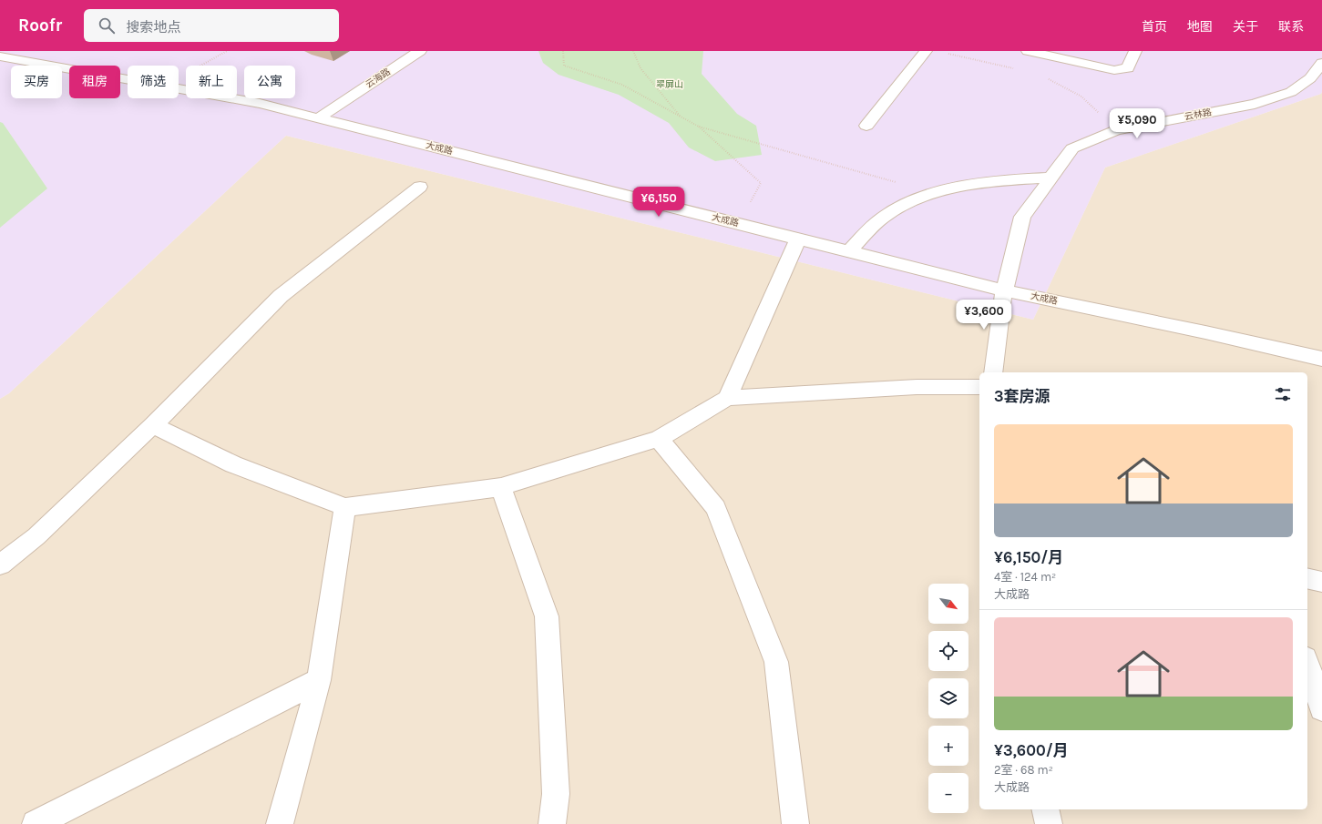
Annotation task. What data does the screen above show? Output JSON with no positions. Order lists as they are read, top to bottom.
{
  "streets": {
    "street": ["云海路", "云林路", "大成路"]
  },
  "crossings": [
    ["云海路", "大成路"],
    ["云林路", "大成路"]
  ],
  "parks": ["翠屏山"],
  "north": "bottom right",
  "page": {
    "header": "Roofr",
    "search": "搜索地点",
    "nav": [
      "首页",
      "地图",
      "关于",
      "联系"
    ],
    "chip": [
      "买房",
      "租房",
      "筛选",
      "新上",
      "公寓"
    ],
    "price": ["¥5,090", "¥6,150", "¥3,600"],
    "heading": "3套房源",
    "list": [
      {
        "name": "¥6,150/月",
        "note": "4室 · 124 m² · 大成路"
      },
      {
        "name": "¥3,600/月",
        "note": "2室 · 68 m² · 大成路"
      }
    ],
    "map_buttons": ["+", "−"]
  }
}
